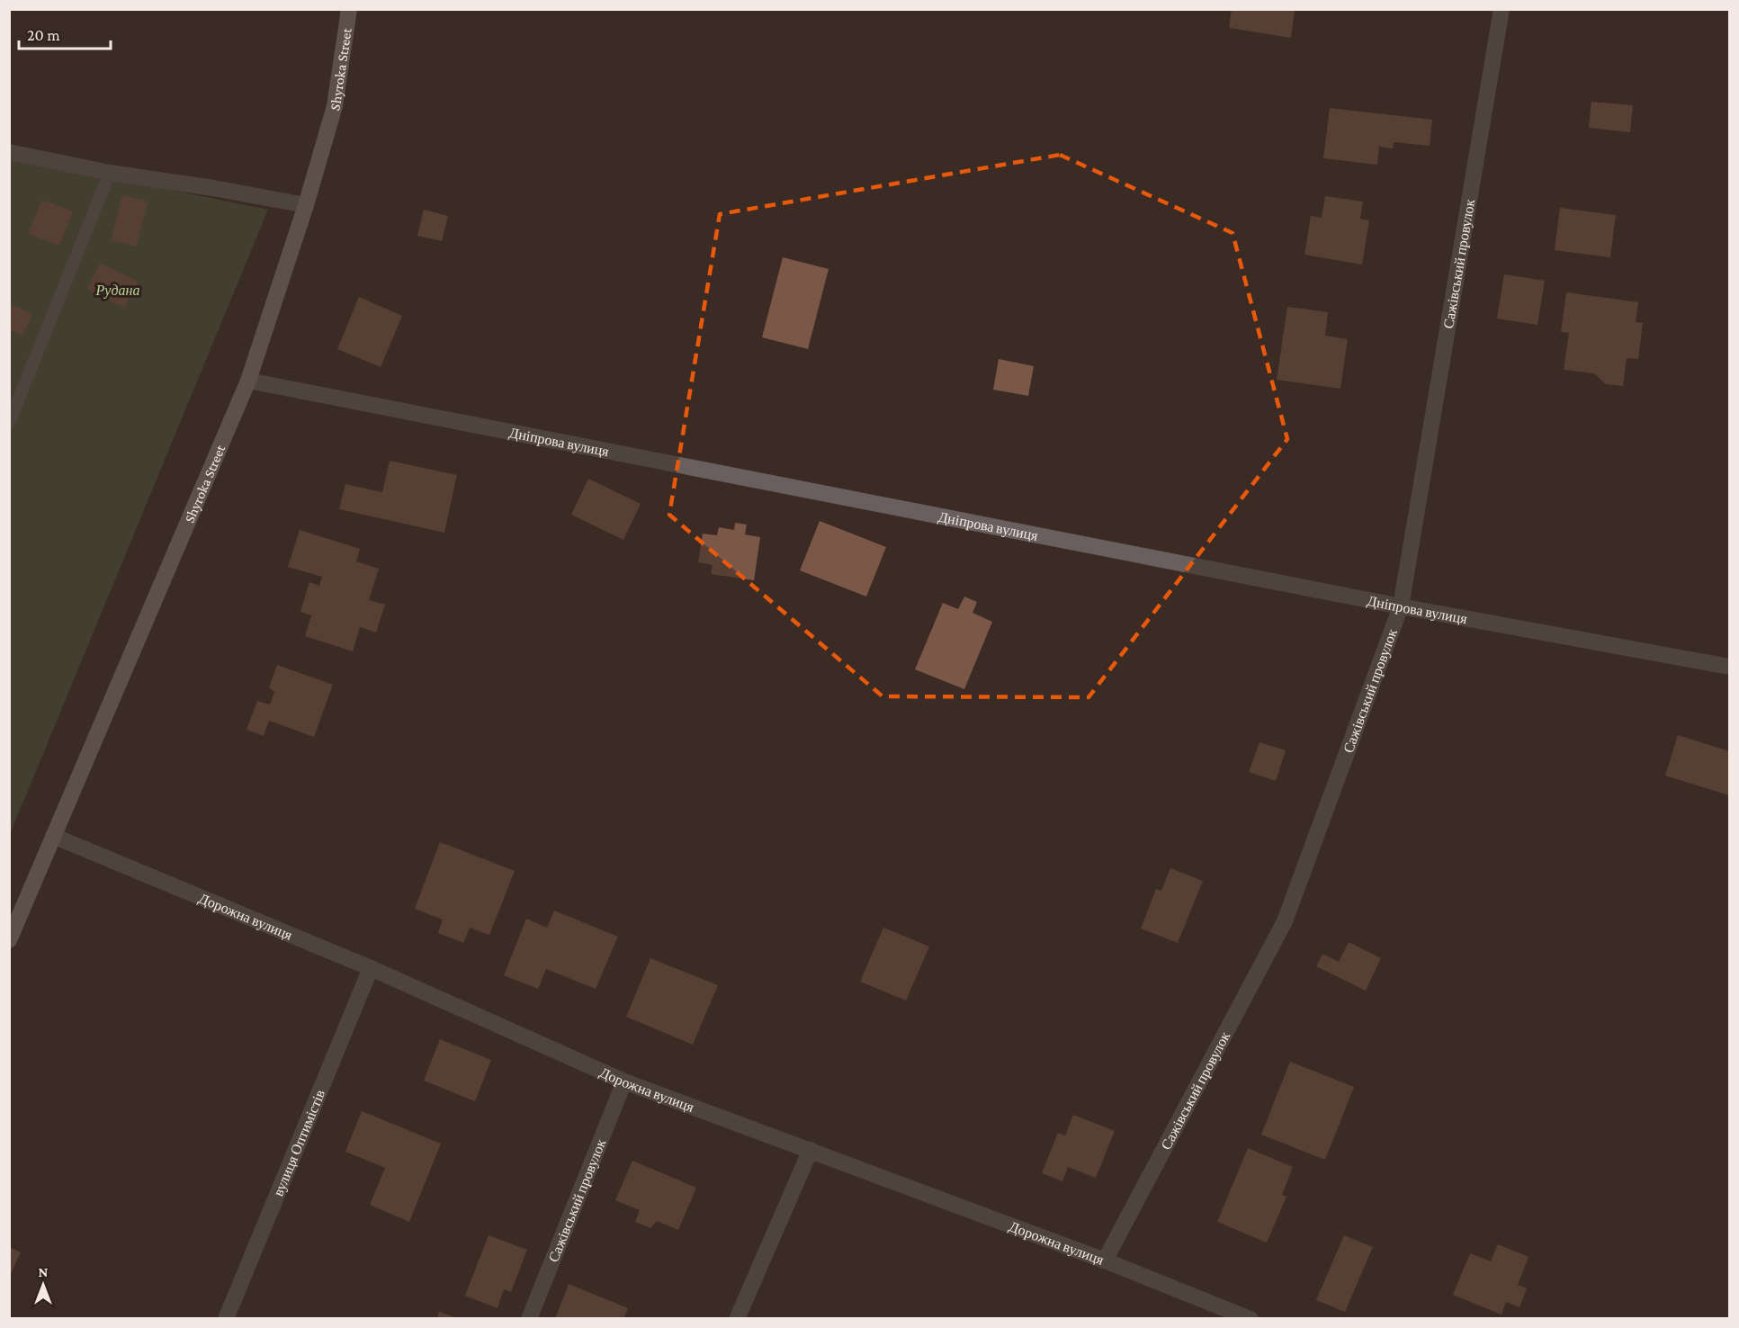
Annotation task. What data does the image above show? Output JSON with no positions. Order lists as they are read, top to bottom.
{
  "streets": {
    "street": [
      "Shyroka Street",
      "Сажівський провулок",
      "Дніпрова вулиця",
      "Дорожна вулиця",
      "вулиця Оптимістів"
    ]
  },
  "crossings": [
    ["Shyroka Street", "Дніпрова вулиця"],
    ["Shyroka Street", "Дорожна вулиця"],
    ["Сажівський провулок", "Дніпрова вулиця"],
    ["Сажівський провулок", "Дорожна вулиця"],
    ["Дорожна вулиця", "вулиця Оптимістів"]
  ],
  "parks": ["Рудана"],
  "scale_bar": "20 m",
  "north": "top"
}
